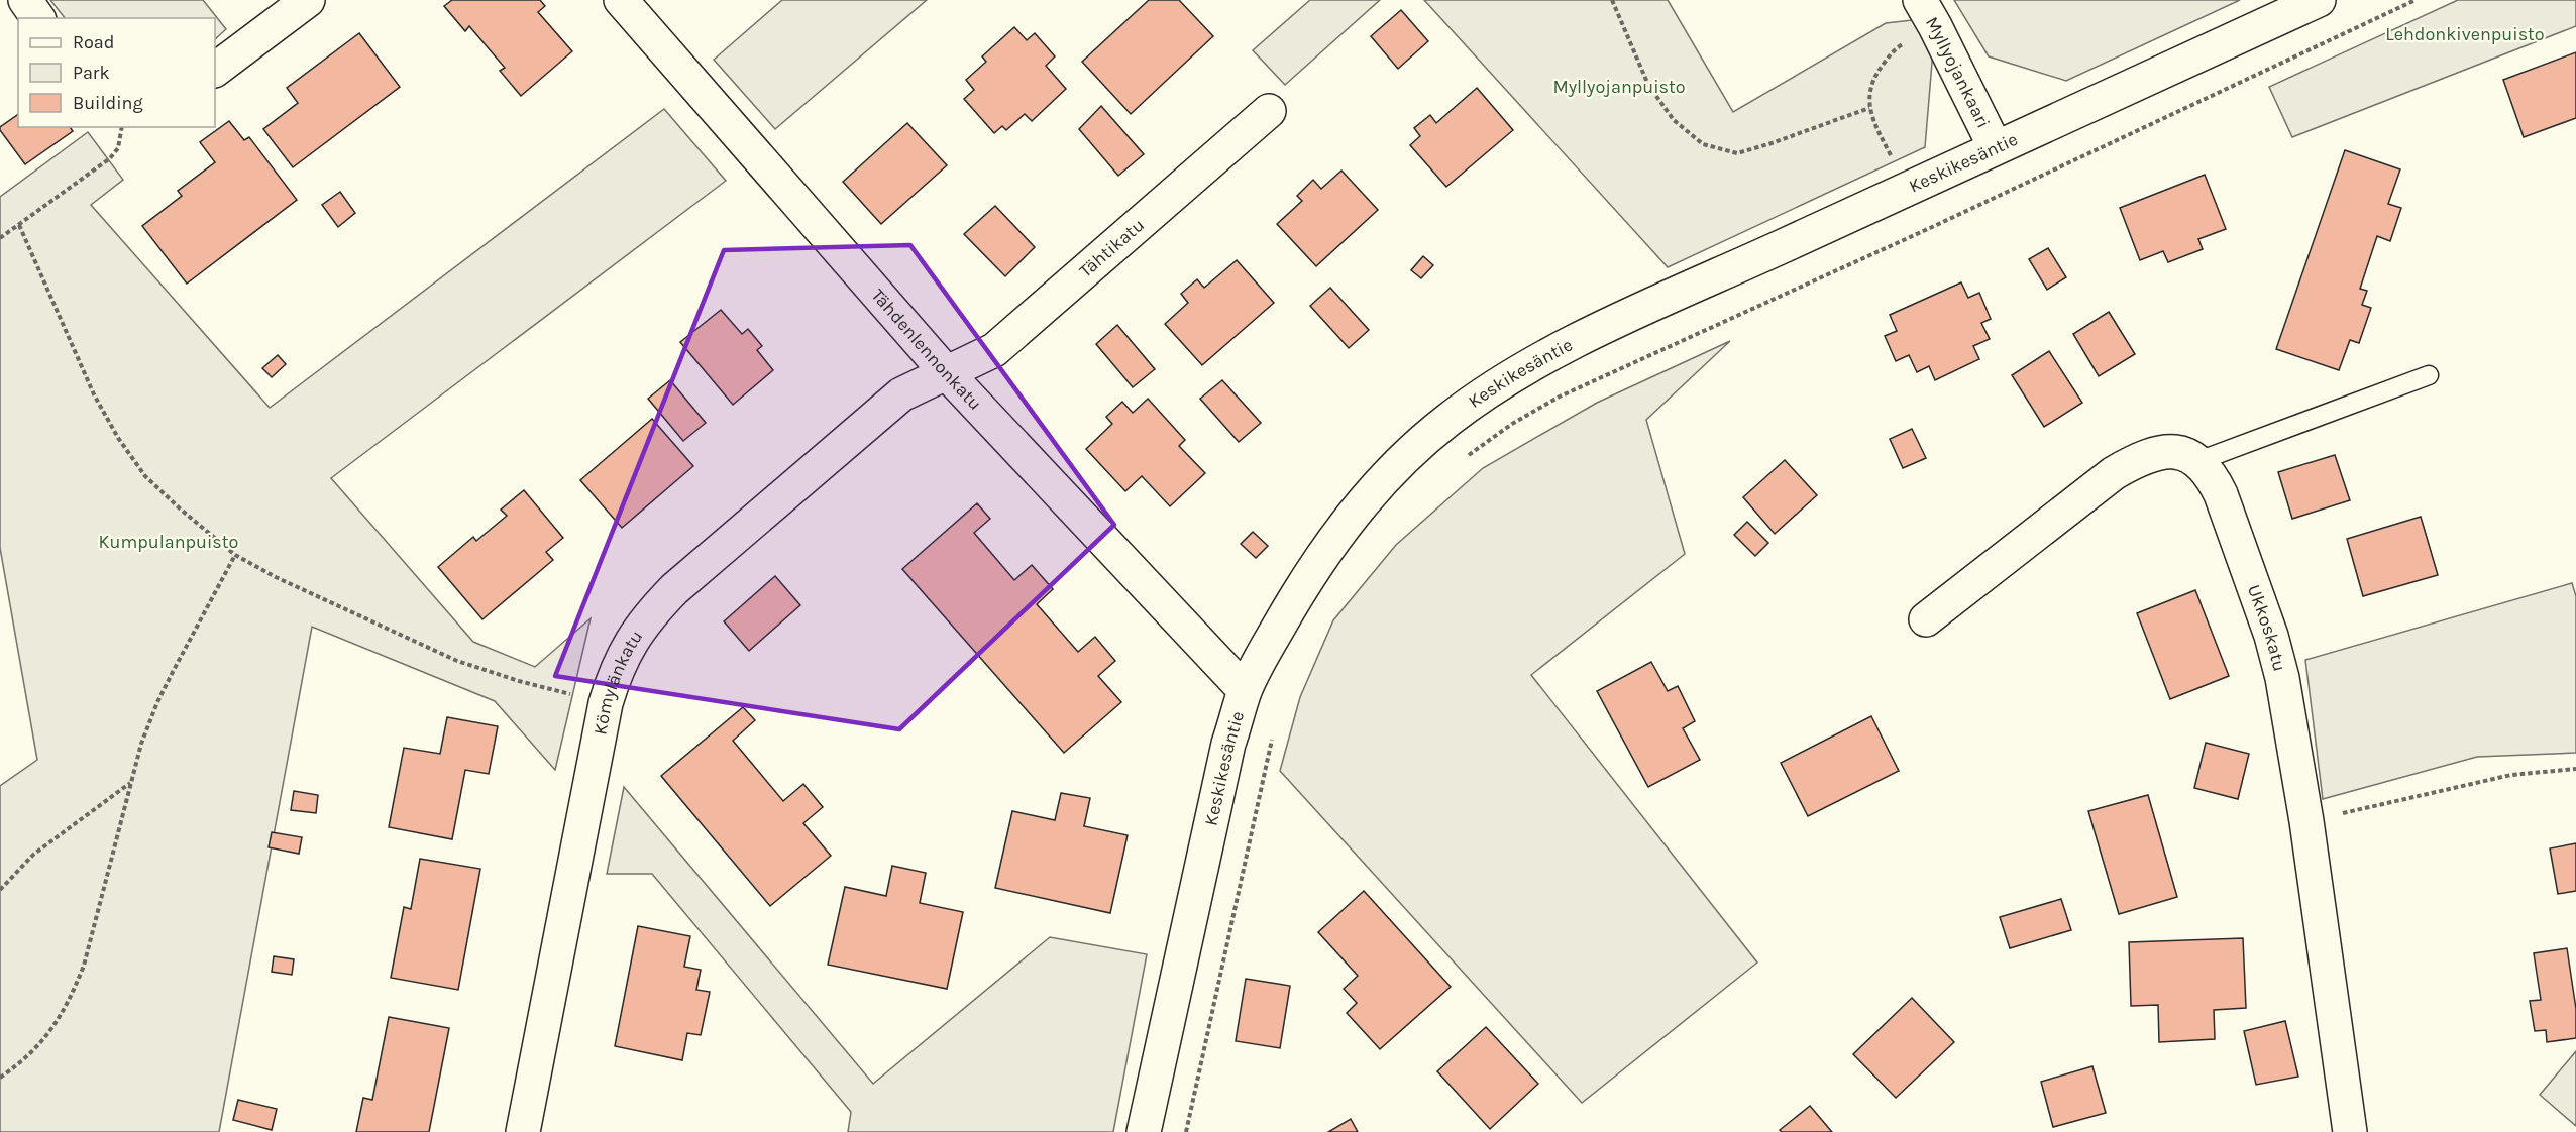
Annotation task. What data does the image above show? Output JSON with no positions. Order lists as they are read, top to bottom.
{
  "streets": {
    "street": [
      "Myllyojankaari",
      "Keskikesäntie",
      "Tähtikatu",
      "Tähdenlennonkatu",
      "Ukkoskatu",
      "Kömylänkatu"
    ]
  },
  "crossings": [
    ["Myllyojankaari", "Keskikesäntie"],
    ["Keskikesäntie", "Tähdenlennonkatu"],
    ["Tähtikatu", "Tähdenlennonkatu"],
    ["Tähtikatu", "Kömylänkatu"],
    ["Tähdenlennonkatu", "Kömylänkatu"]
  ],
  "parks": ["Lehdonkivenpuisto", "Myllyojanpuisto", "Kumpulanpuisto"],
  "legend": ["Road", "Park", "Building"]
}
